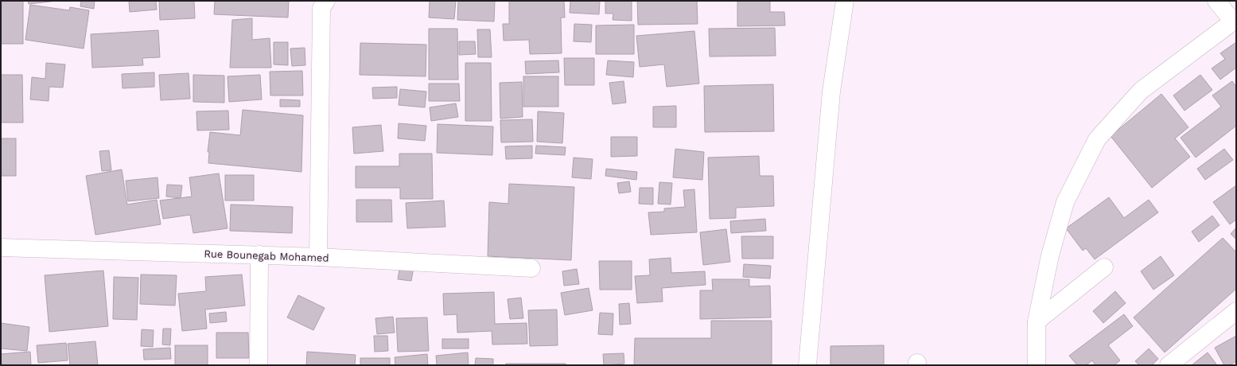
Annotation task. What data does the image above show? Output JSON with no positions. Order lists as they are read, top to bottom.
{
  "streets": {
    "street": ["Rue Bounegab Mohamed"]
  }
}
